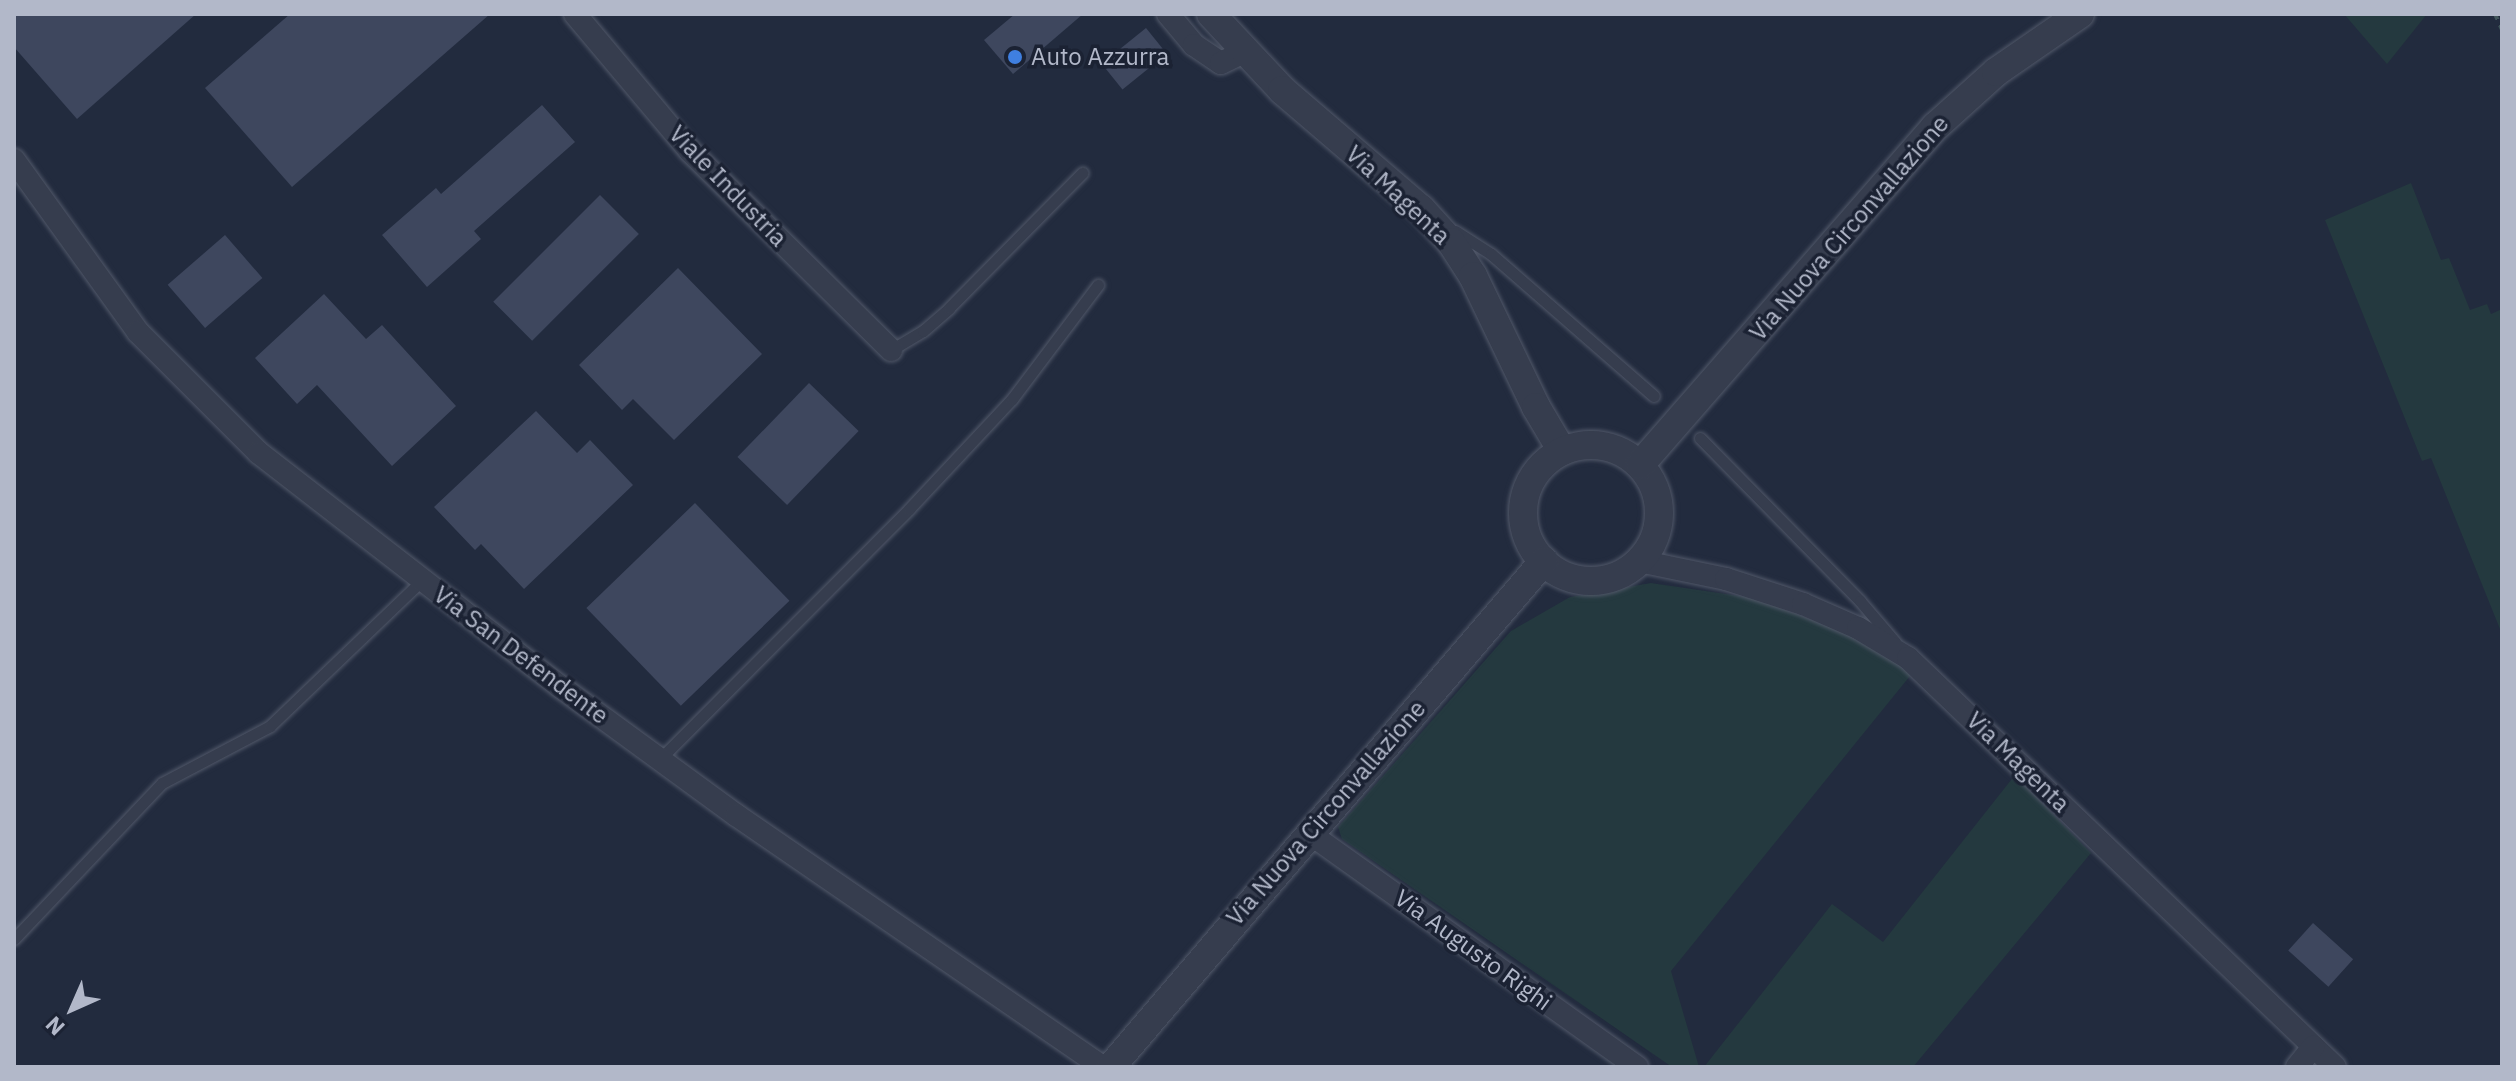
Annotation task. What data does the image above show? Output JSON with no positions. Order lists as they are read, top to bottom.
{
  "streets": {
    "street": [
      "Viale Industria",
      "Via Magenta",
      "Via Nuova Circonvallazione",
      "Via San Defendente",
      "Via Augusto Righi"
    ]
  },
  "crossings": [
    ["Via Magenta", "Via Nuova Circonvallazione"],
    ["Via Nuova Circonvallazione", "Via Augusto Righi"]
  ],
  "places": ["Auto Azzurra"],
  "north": "bottom left"
}
